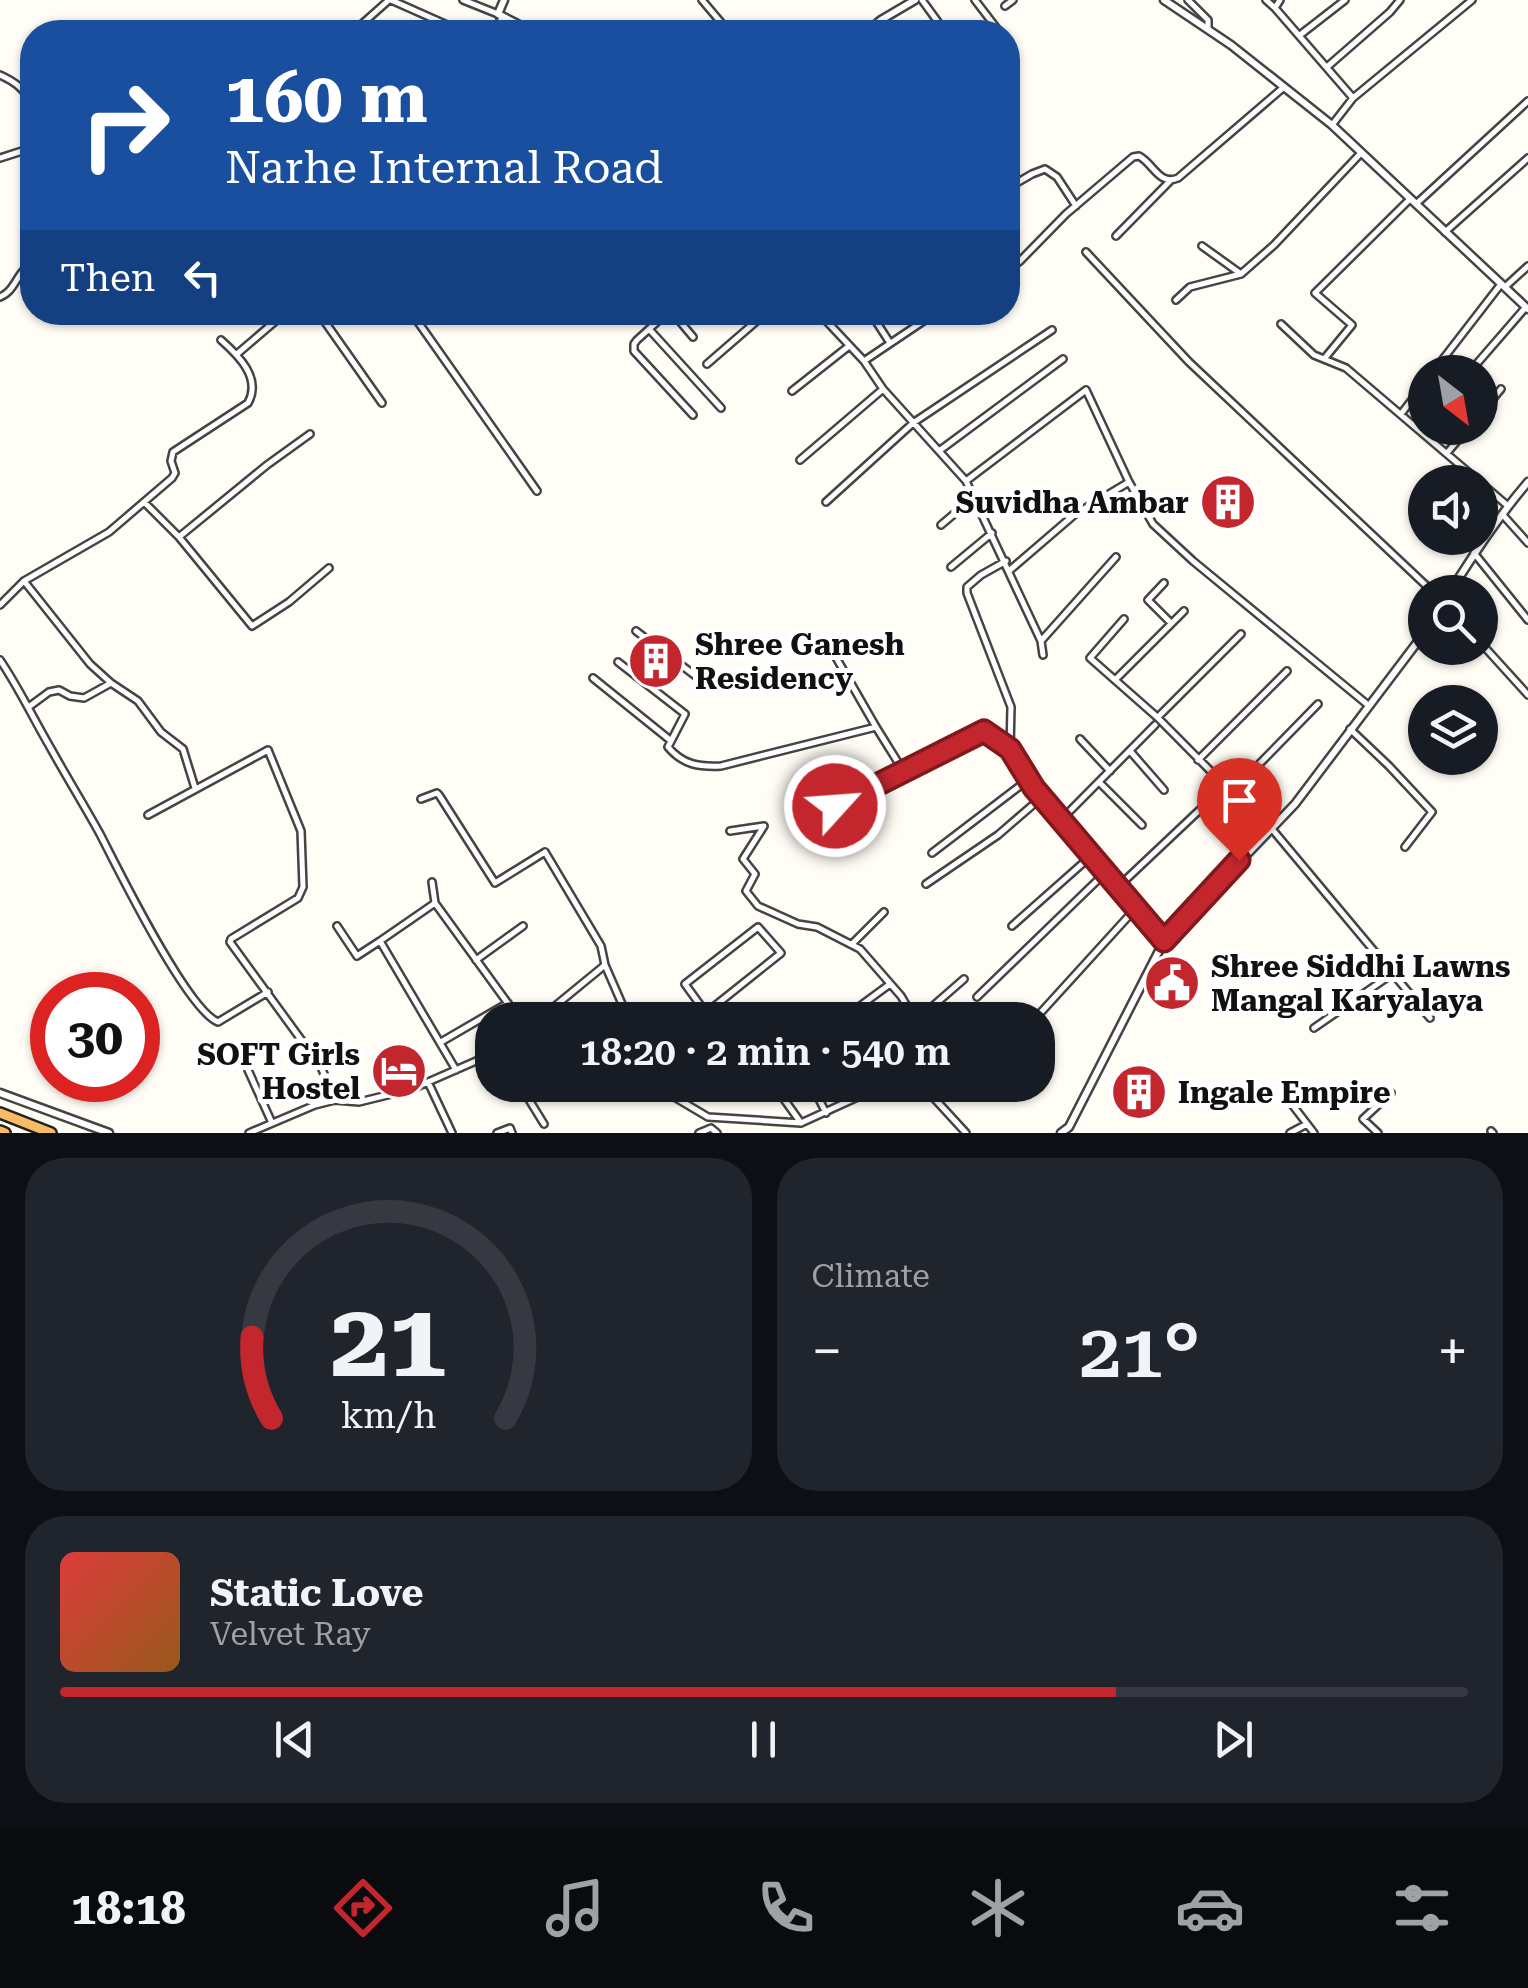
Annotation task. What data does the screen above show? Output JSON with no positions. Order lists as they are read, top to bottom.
{
  "places": {
    "building": ["Suvidha Ambar", "Shree Ganesh Residency", "Ingale Empire"],
    "public building": ["Shree Siddhi Lawns Mangal Karyalaya"],
    "hotel": ["SOFT Girls Hostel"]
  },
  "north": "bottom right",
  "page": {
    "turn": ["160 m", "Narhe Internal Road"],
    "then": "Then",
    "limit": "30",
    "trip": "18:20 · 2 min · 540 m",
    "tile": "Climate",
    "heat": ["−", "21°", "+"],
    "song": ["Static Love", "Velvet Ray"],
    "tabs": "18:18",
    "gauge": ["21", "km/h"]
  }
}
